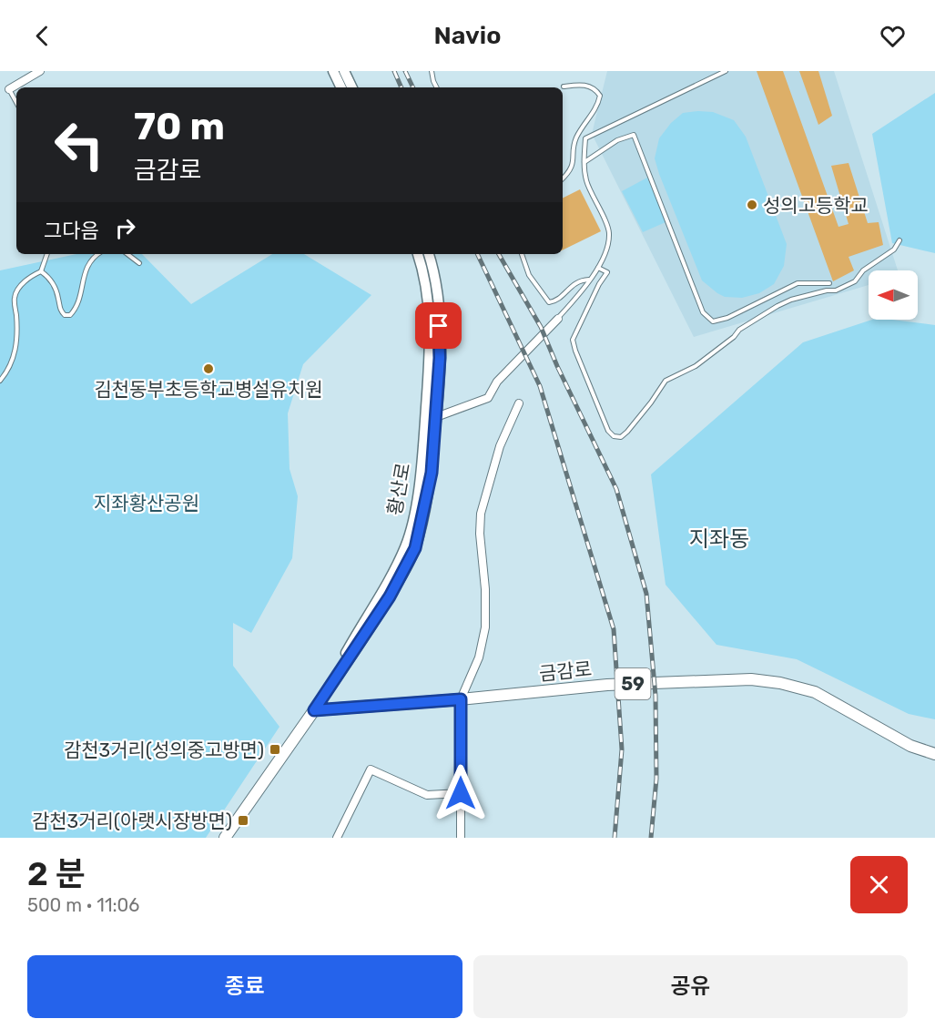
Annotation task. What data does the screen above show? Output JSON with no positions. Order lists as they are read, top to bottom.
{
  "streets": {
    "main road": ["황산로", "금감로", "59"]
  },
  "crossings": [
    ["황산로", "금감로"]
  ],
  "districts": ["지좌동"],
  "parks": ["지좌황산공원"],
  "places": {
    "other": ["성의고등학교", "김천동부초등학교병설유치원"],
    "transit": ["감천3거리(성의중고방면)", "감천3거리(아랫시장방면)"]
  },
  "north": "left",
  "page": {
    "header": "Navio",
    "turn": ["70 m", "금감로"],
    "then": "그다음",
    "heading": ["2 분", "500 m · 11:06"],
    "buttons": ["종료", "공유"]
  }
}
